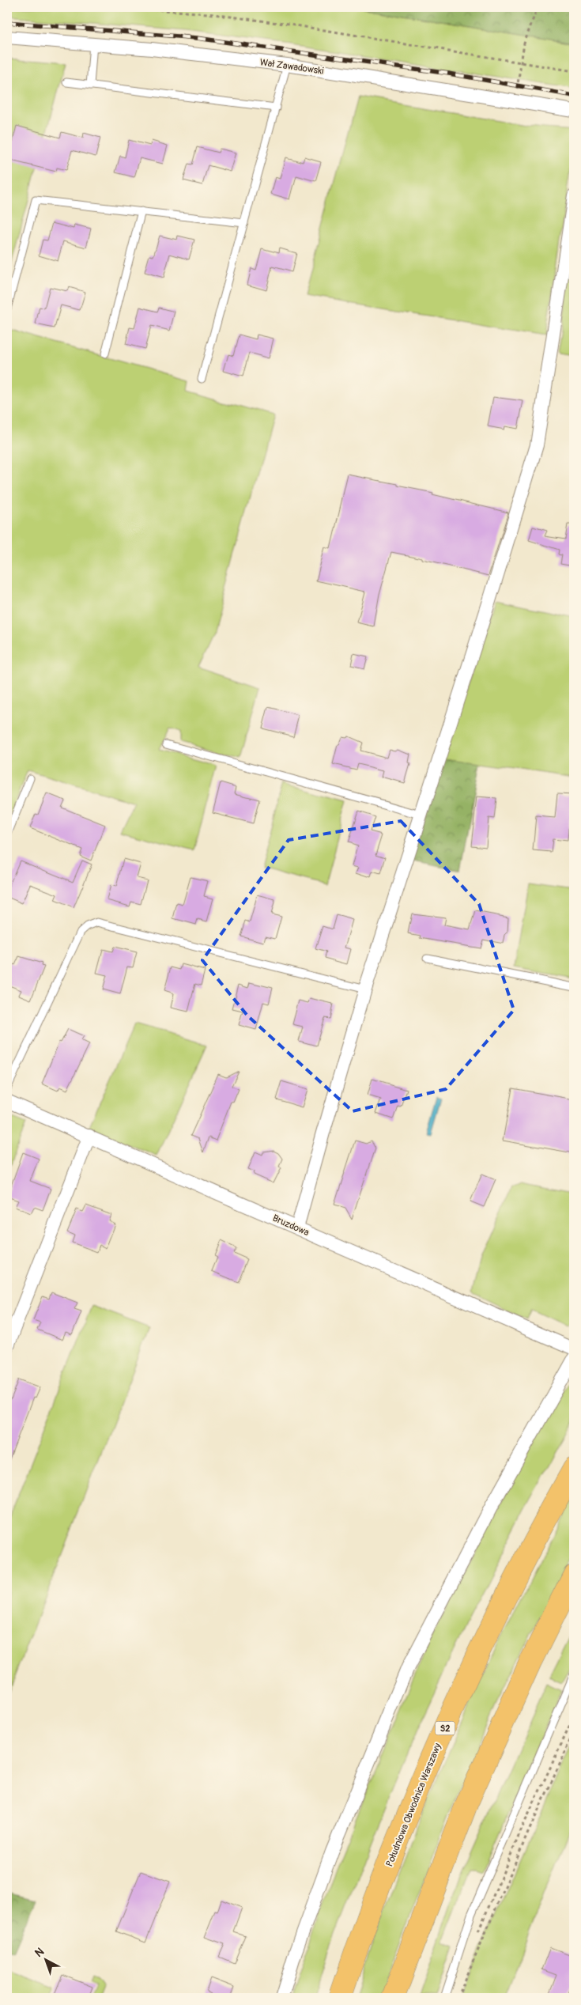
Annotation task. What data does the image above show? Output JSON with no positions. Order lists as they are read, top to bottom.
{
  "streets": {
    "highway": ["S2", "Południowa Obwodnica Warszawy"],
    "street": ["Wał Zawadowski", "Bruzdowa"]
  },
  "north": "top left"
}
